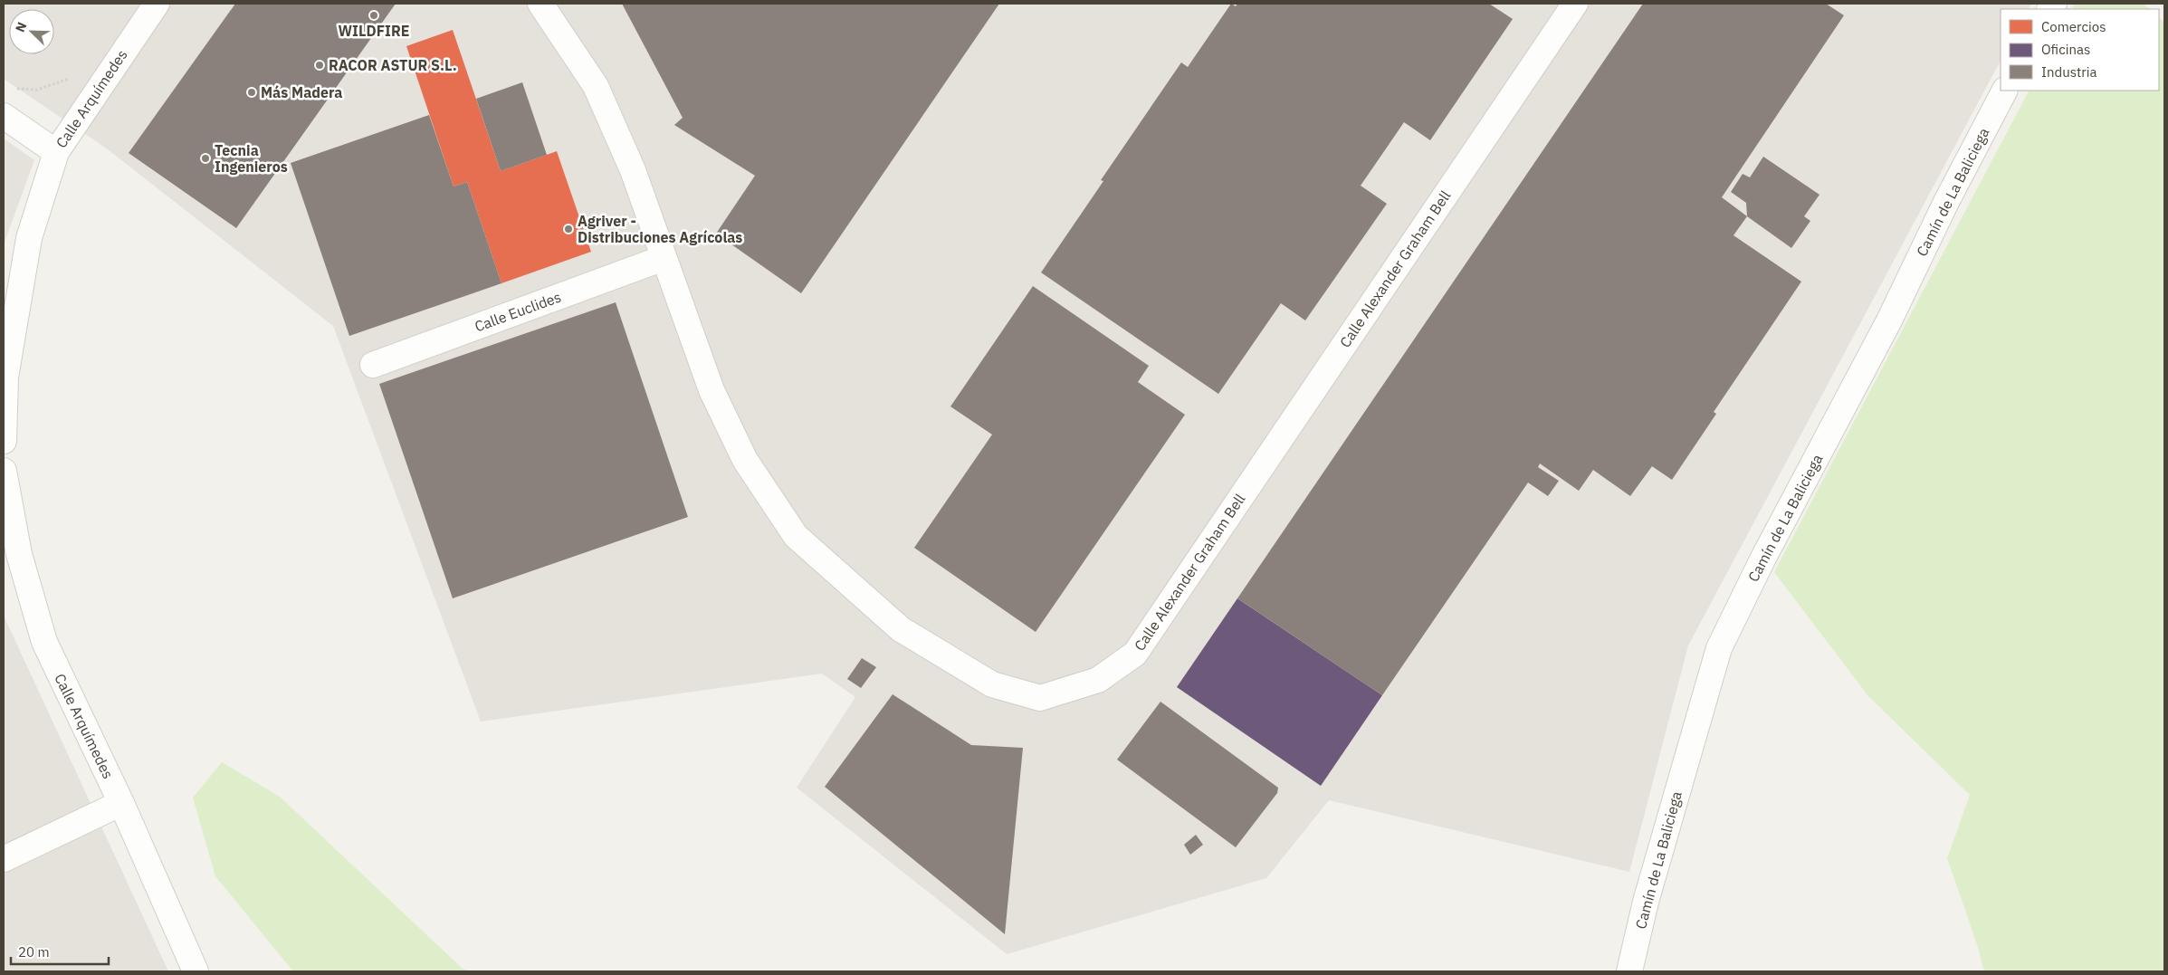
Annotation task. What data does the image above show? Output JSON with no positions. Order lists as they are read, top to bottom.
{
  "streets": {
    "street": [
      "Calle Arquímedes",
      "Camín de La Baliciega",
      "Calle Alexander Graham Bell",
      "Calle Euclides"
    ]
  },
  "crossings": [
    ["Calle Alexander Graham Bell", "Calle Euclides"]
  ],
  "places": [
    "WILDFIRE",
    "RACOR ASTUR S.L.",
    "Más Madera",
    "Tecnia Ingenieros",
    "Agriver - Distribuciones Agrícolas"
  ],
  "legend": ["Comercios", "Oficinas", "Industria"],
  "scale_bar": "20 m",
  "north": "top left"
}
